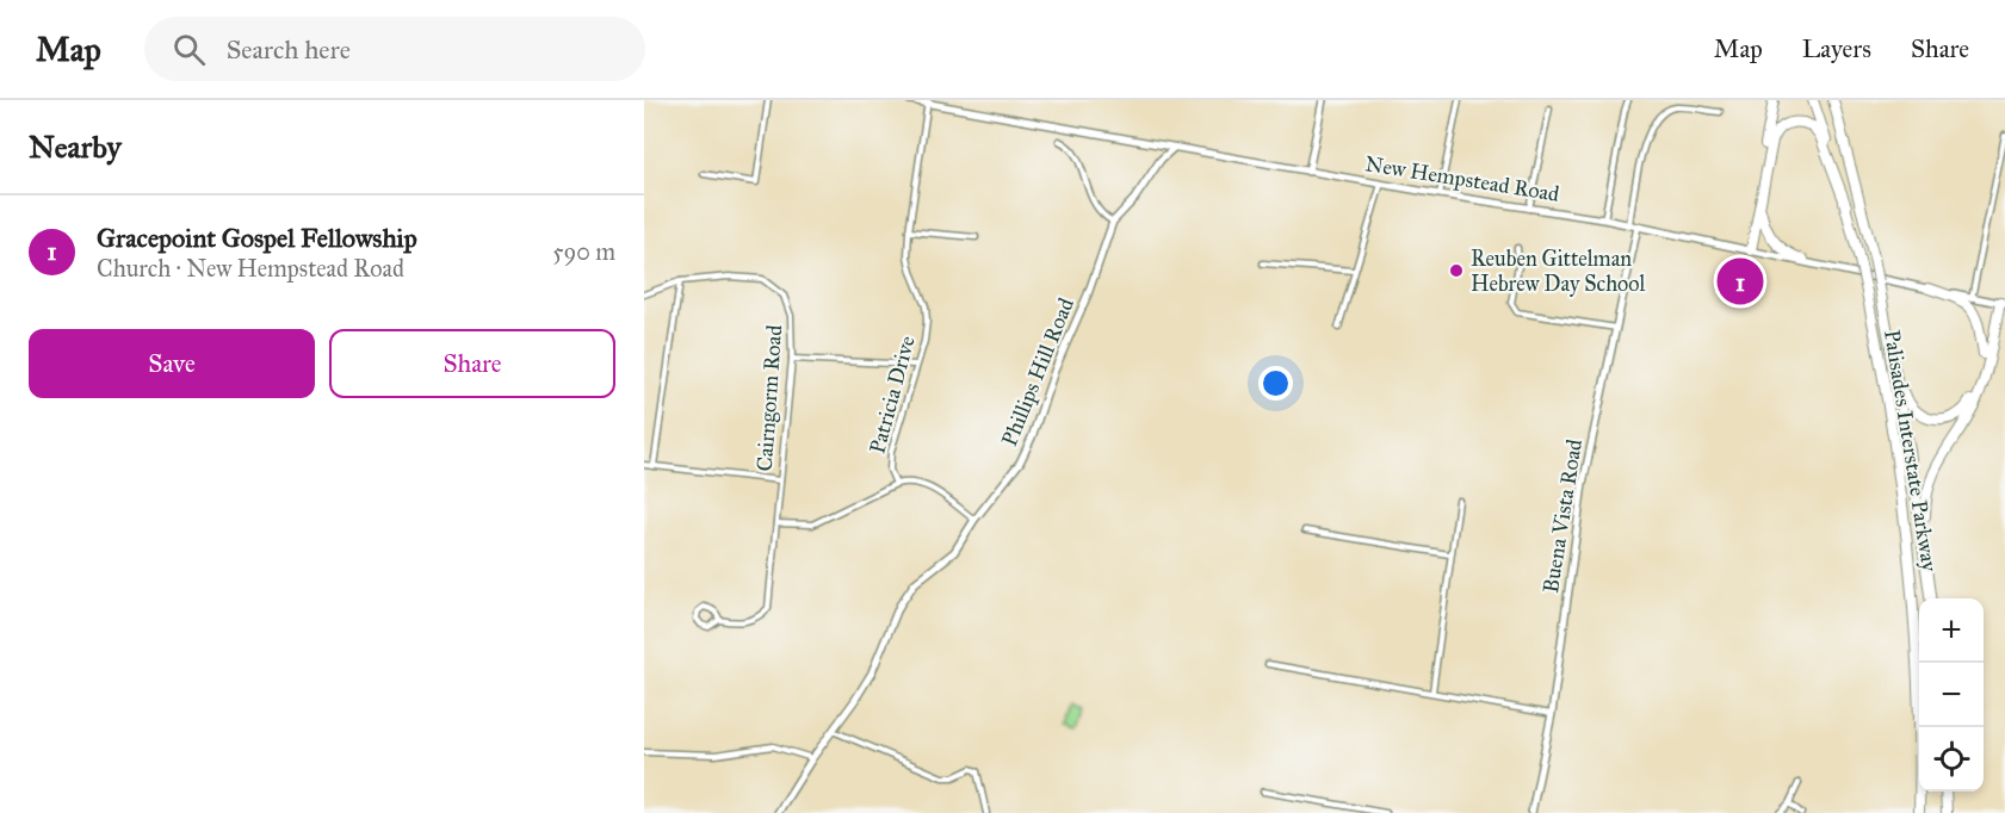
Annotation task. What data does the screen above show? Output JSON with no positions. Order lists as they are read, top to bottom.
{
  "streets": {
    "highway": ["Palisades Interstate Parkway"],
    "street": [
      "New Hempstead Road",
      "Phillips Hill Road",
      "Patricia Drive",
      "Cairngorm Road",
      "Buena Vista Road"
    ]
  },
  "crossings": [
    ["New Hempstead Road", "Phillips Hill Road"],
    ["New Hempstead Road", "Patricia Drive"],
    ["New Hempstead Road", "Buena Vista Road"]
  ],
  "places": ["Reuben Gittelman Hebrew Day School"],
  "page": {
    "header": "Map",
    "search": "Search here",
    "nav": ["Map", "Layers", "Share"],
    "heading": "Nearby",
    "list": [
      {
        "mark": "1",
        "name": "Gracepoint Gospel Fellowship",
        "note": "Church · New Hempstead Road",
        "value": "590 m"
      }
    ],
    "pins": "1",
    "buttons": ["Save", "Share"],
    "map_buttons": ["+", "−"]
  }
}
